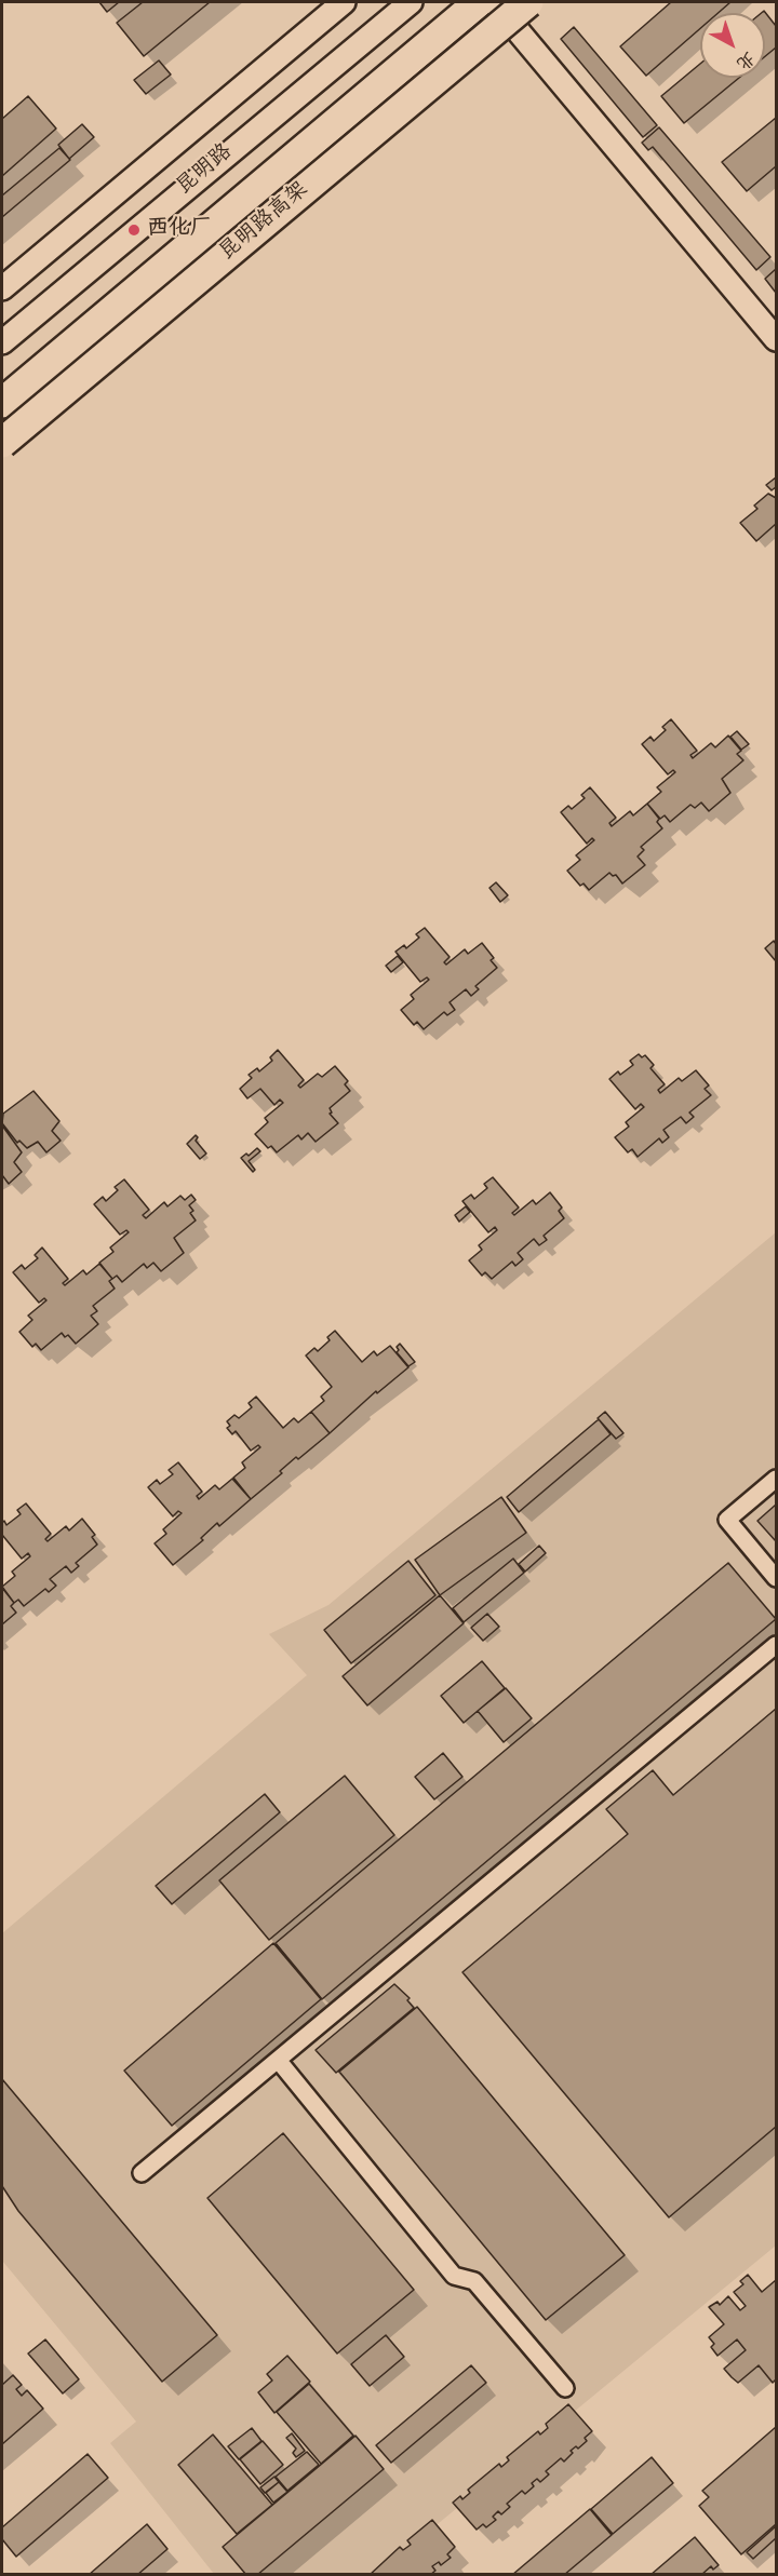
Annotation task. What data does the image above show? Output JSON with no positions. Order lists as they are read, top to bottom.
{
  "streets": {
    "highway": ["昆明路高架"],
    "main road": ["昆明路"]
  },
  "places": ["西化厂"],
  "north": "bottom right"
}
